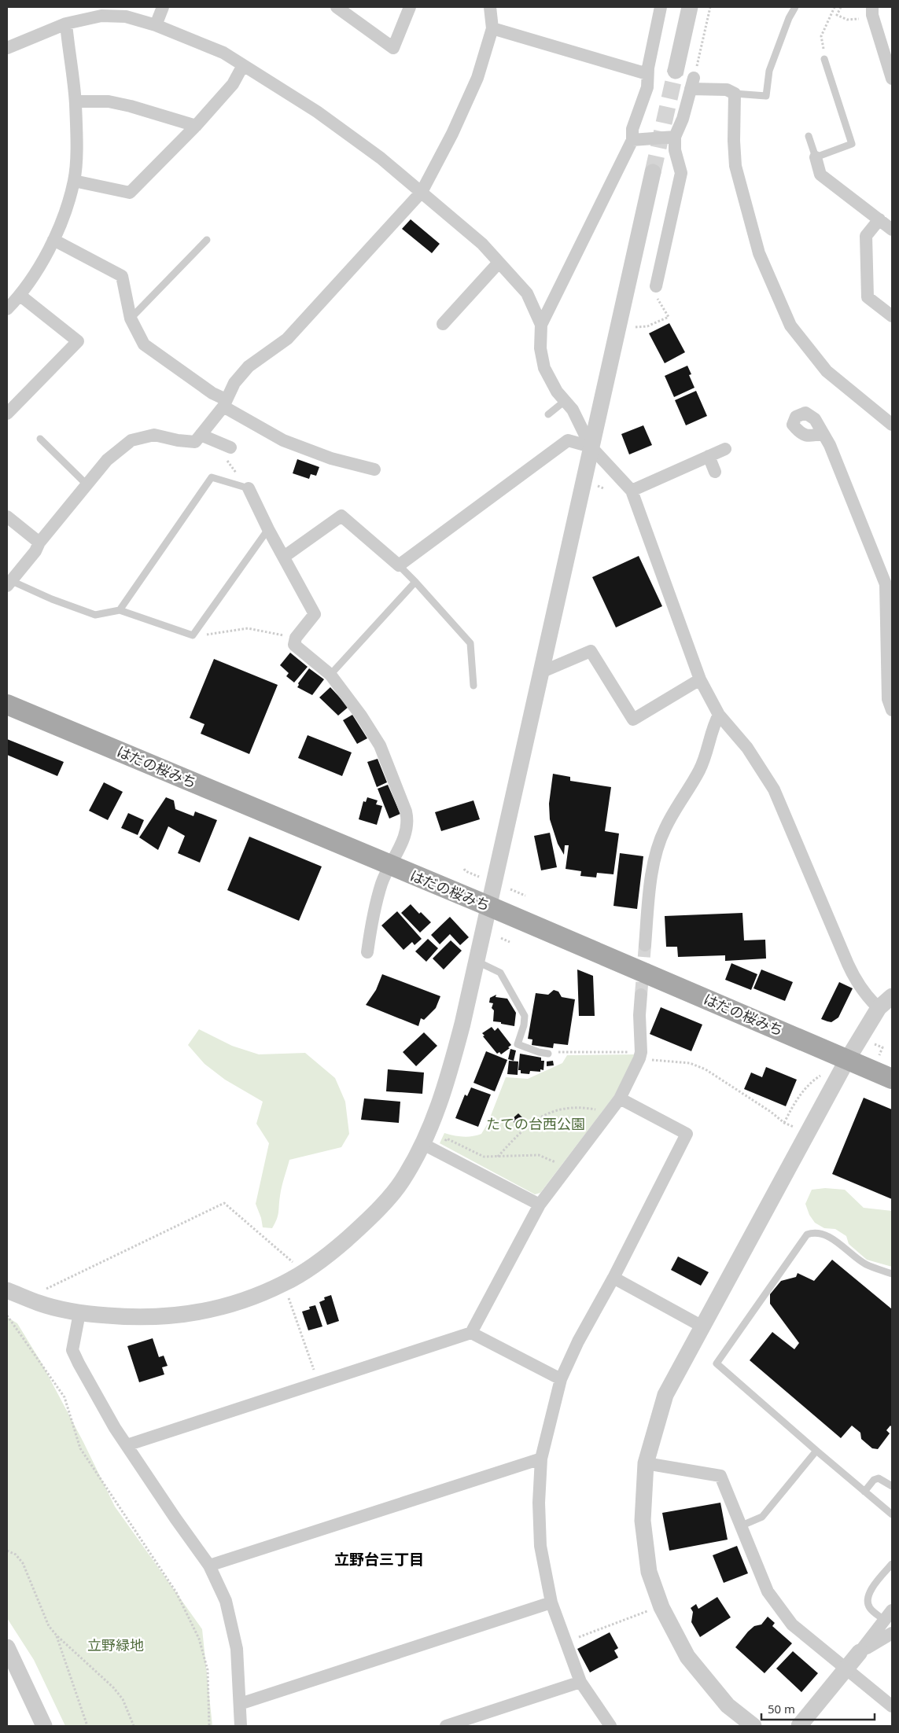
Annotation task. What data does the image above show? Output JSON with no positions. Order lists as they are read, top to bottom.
{
  "streets": {
    "main road": ["はだの桜みち"]
  },
  "districts": ["立野台三丁目"],
  "parks": ["たての台西公園", "立野緑地"],
  "scale_bar": "50 m"
}
